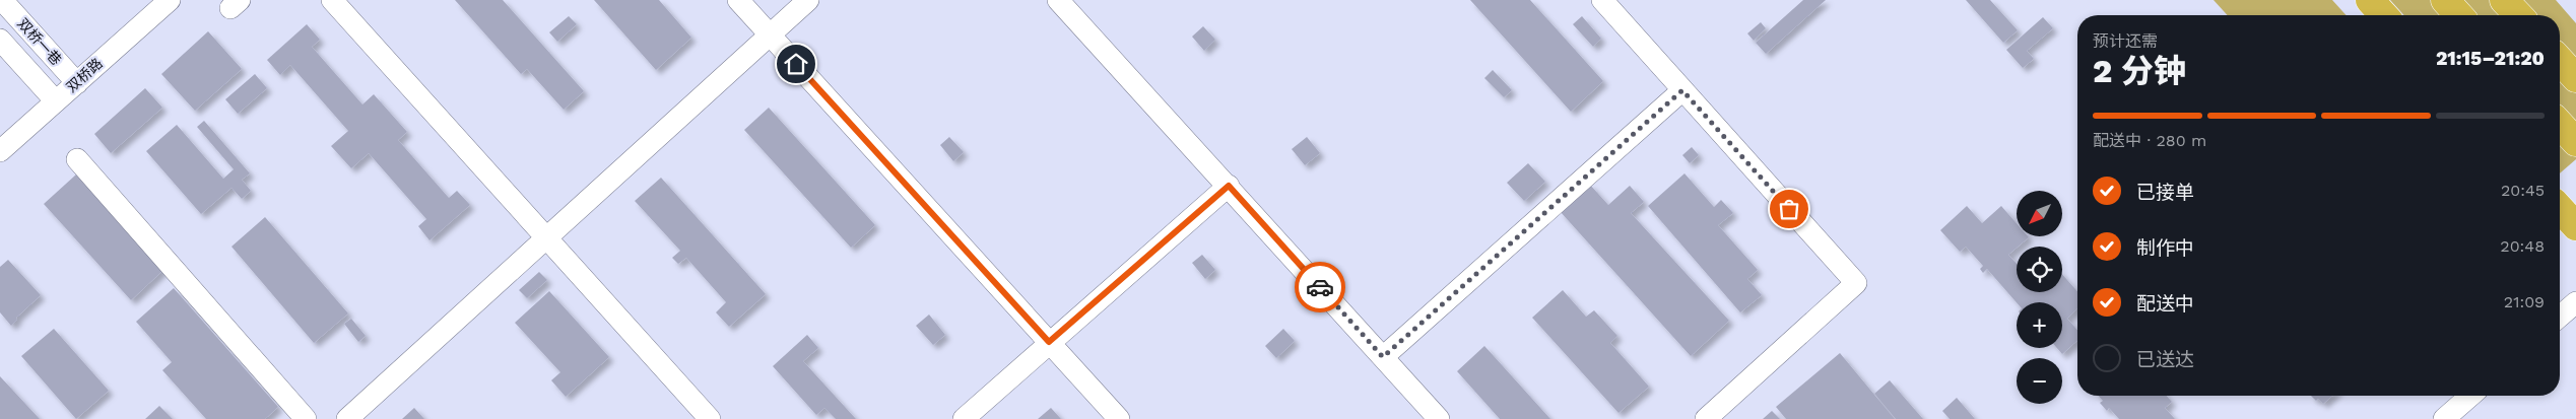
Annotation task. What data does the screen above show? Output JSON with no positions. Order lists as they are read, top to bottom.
{
  "streets": {
    "street": ["双桥一巷", "双桥路"]
  },
  "crossings": [
    ["双桥一巷", "双桥路"]
  ],
  "north": "bottom left",
  "page": {
    "heading": ["2 分钟", "预计还需", "21:15–21:20"],
    "bar": "配送中 · 280 m",
    "list": [
      ["已接单", "20:45"],
      ["制作中", "20:48"],
      ["配送中", "21:09"],
      "已送达"
    ],
    "map_buttons": ["+", "−"]
  }
}
